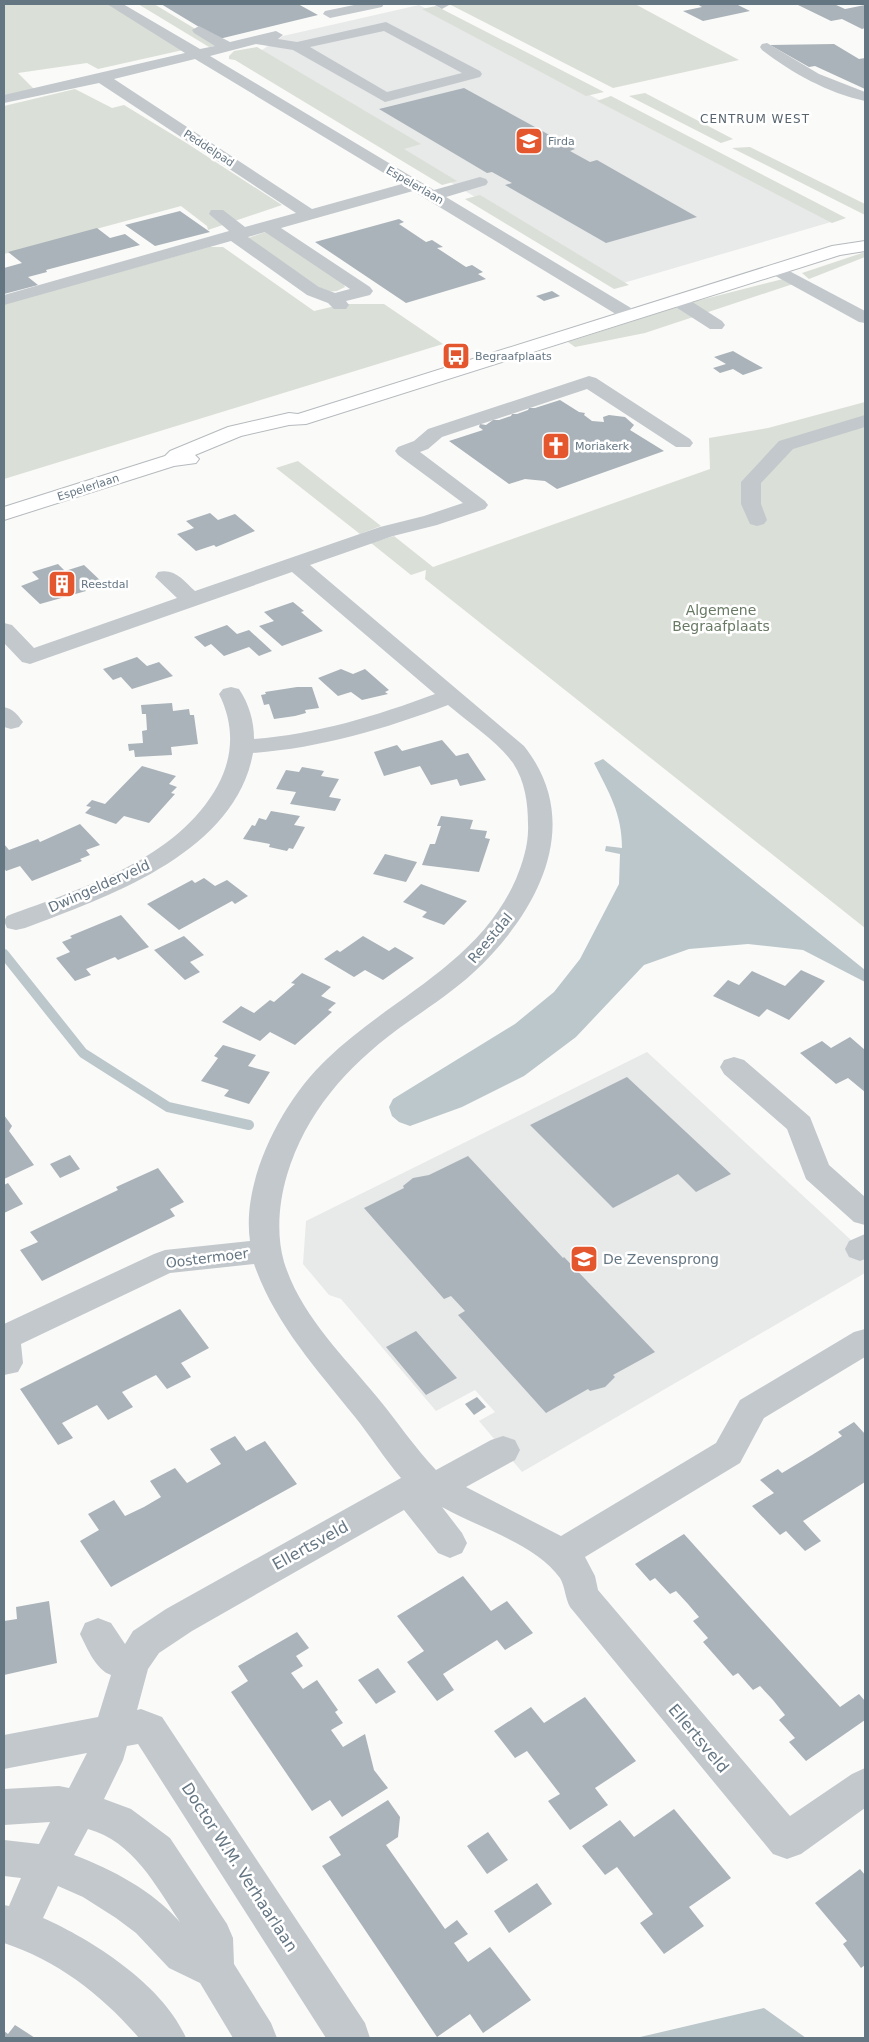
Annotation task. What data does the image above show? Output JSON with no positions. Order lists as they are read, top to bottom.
{
  "streets": {
    "main road": ["Espelerlaan"],
    "street": [
      "Peddelpad",
      "Dwingelderveld",
      "Reestdal",
      "Oostermoer",
      "Ellertsveld",
      "Doctor W.M. Verhaarlaan"
    ]
  },
  "crossings": [
    ["Reestdal", "Oostermoer"],
    ["Oostermoer", "Ellertsveld"],
    ["Ellertsveld", "Doctor W.M. Verhaarlaan"]
  ],
  "districts": ["CENTRUM WEST"],
  "parks": ["Algemene Begraafplaats"],
  "places": {
    "school or university": ["Firda", "De Zevensprong"],
    "bus stop": ["Begraafplaats"],
    "church": ["Moriakerk"],
    "building": ["Reestdal"]
  }
}
